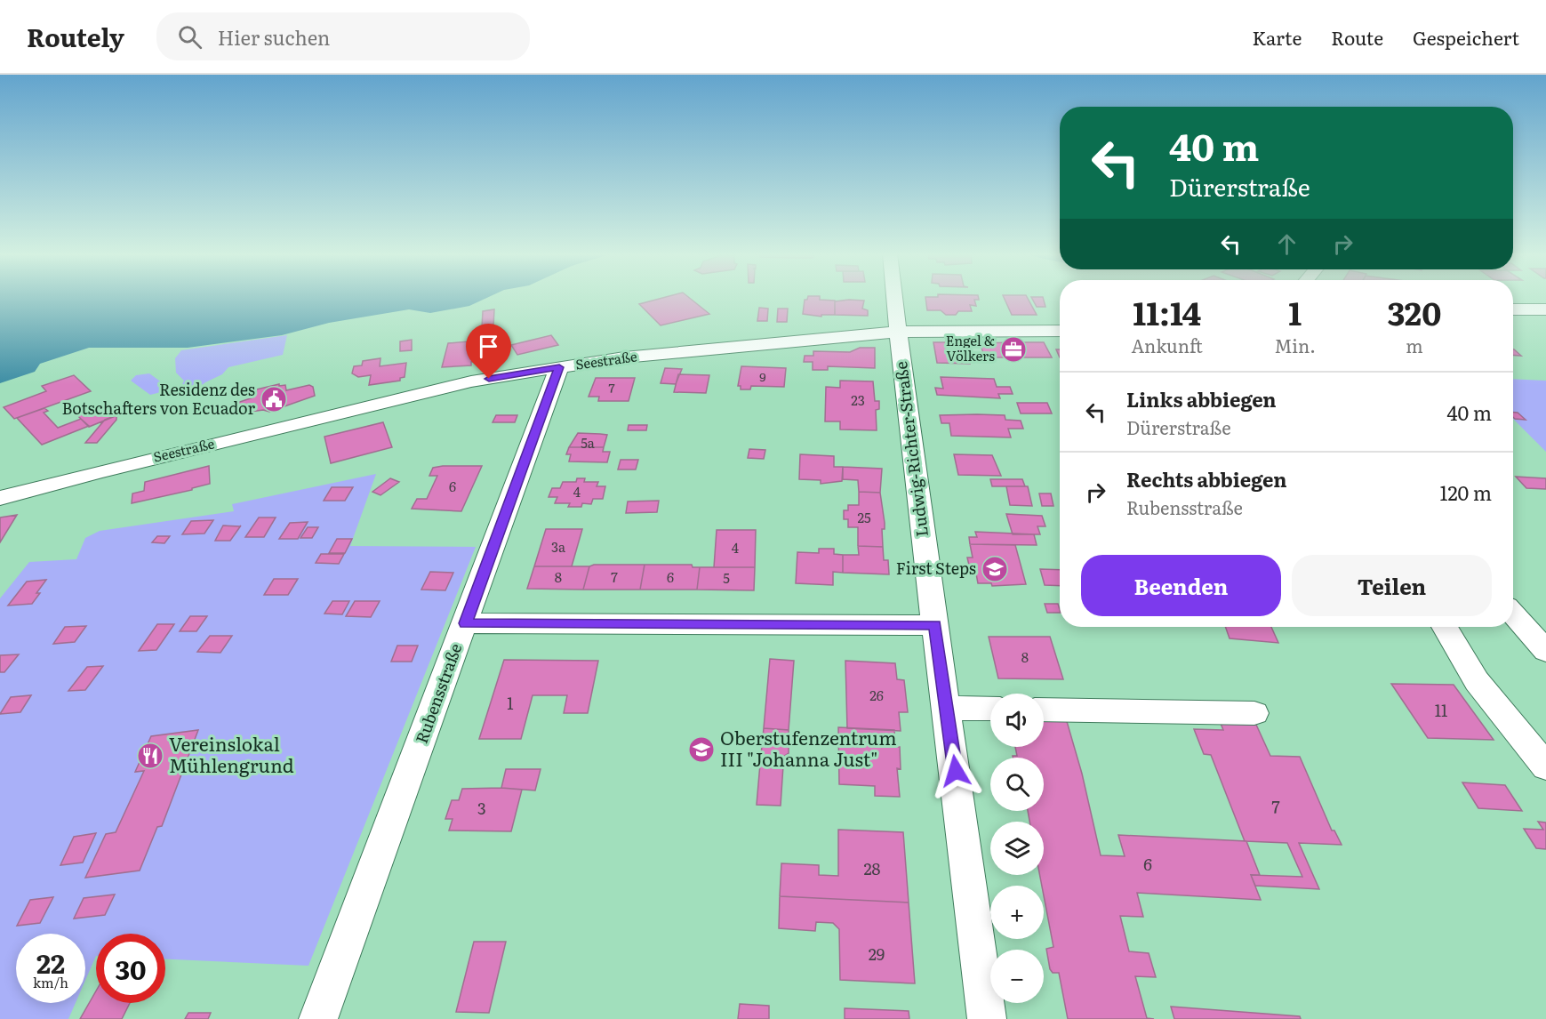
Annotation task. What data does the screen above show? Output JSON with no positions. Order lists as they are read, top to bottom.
{
  "streets": {
    "street": ["Seestraße", "Ludwig-Richter-Straße", "Rubensstraße"]
  },
  "crossings": [
    ["Seestraße", "Ludwig-Richter-Straße"],
    ["Seestraße", "Rubensstraße"]
  ],
  "places": {
    "office": ["Engel & Völkers"],
    "public building": ["Residenz des Botschafters von Ecuador"],
    "school or university": ["First Steps", "Oberstufenzentrum III \"Johanna Just\""],
    "restaurant": ["Vereinslokal Mühlengrund"]
  },
  "house_numbers": [
    "9",
    "7",
    "23",
    "5a",
    "6",
    "4",
    "25",
    "3a",
    "4",
    "8",
    "7",
    "6",
    "5",
    "8",
    "26",
    "1",
    "11",
    "7",
    "3",
    "6",
    "28",
    "29"
  ],
  "page": {
    "header": "Routely",
    "search": "Hier suchen",
    "nav": ["Karte", "Route", "Gespeichert"],
    "turn": ["40 m", "Dürerstraße"],
    "eta": [
      "11:14",
      "Ankunft",
      "1",
      "Min.",
      "320",
      "m"
    ],
    "list": [
      {
        "name": "Links abbiegen",
        "note": "Dürerstraße",
        "value": "40 m"
      },
      {
        "name": "Rechts abbiegen",
        "note": "Rubensstraße",
        "value": "120 m"
      }
    ],
    "buttons": ["Beenden", "Teilen"],
    "map_buttons": ["+", "−"],
    "speed": "22 km/h",
    "limit": "30"
  }
}
